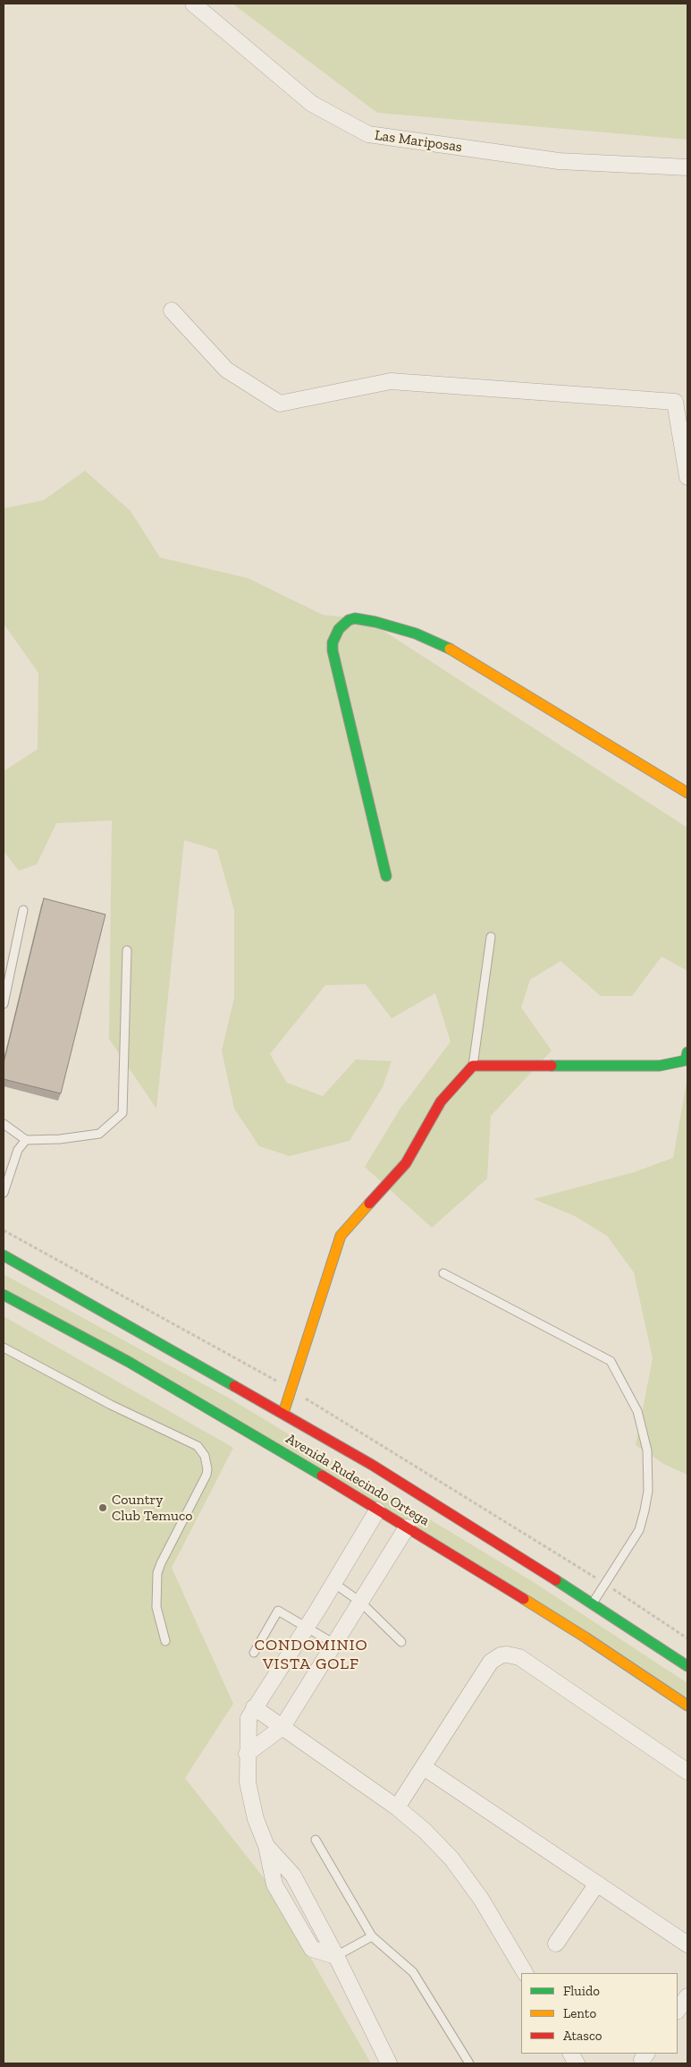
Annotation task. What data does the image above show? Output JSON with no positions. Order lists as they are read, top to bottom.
{
  "streets": {
    "main road": ["Avenida Rudecindo Ortega"],
    "street": ["Las Mariposas"]
  },
  "districts": ["CONDOMINIO VISTA GOLF"],
  "places": ["Country Club Temuco"],
  "legend": ["Fluido", "Lento", "Atasco"]
}
